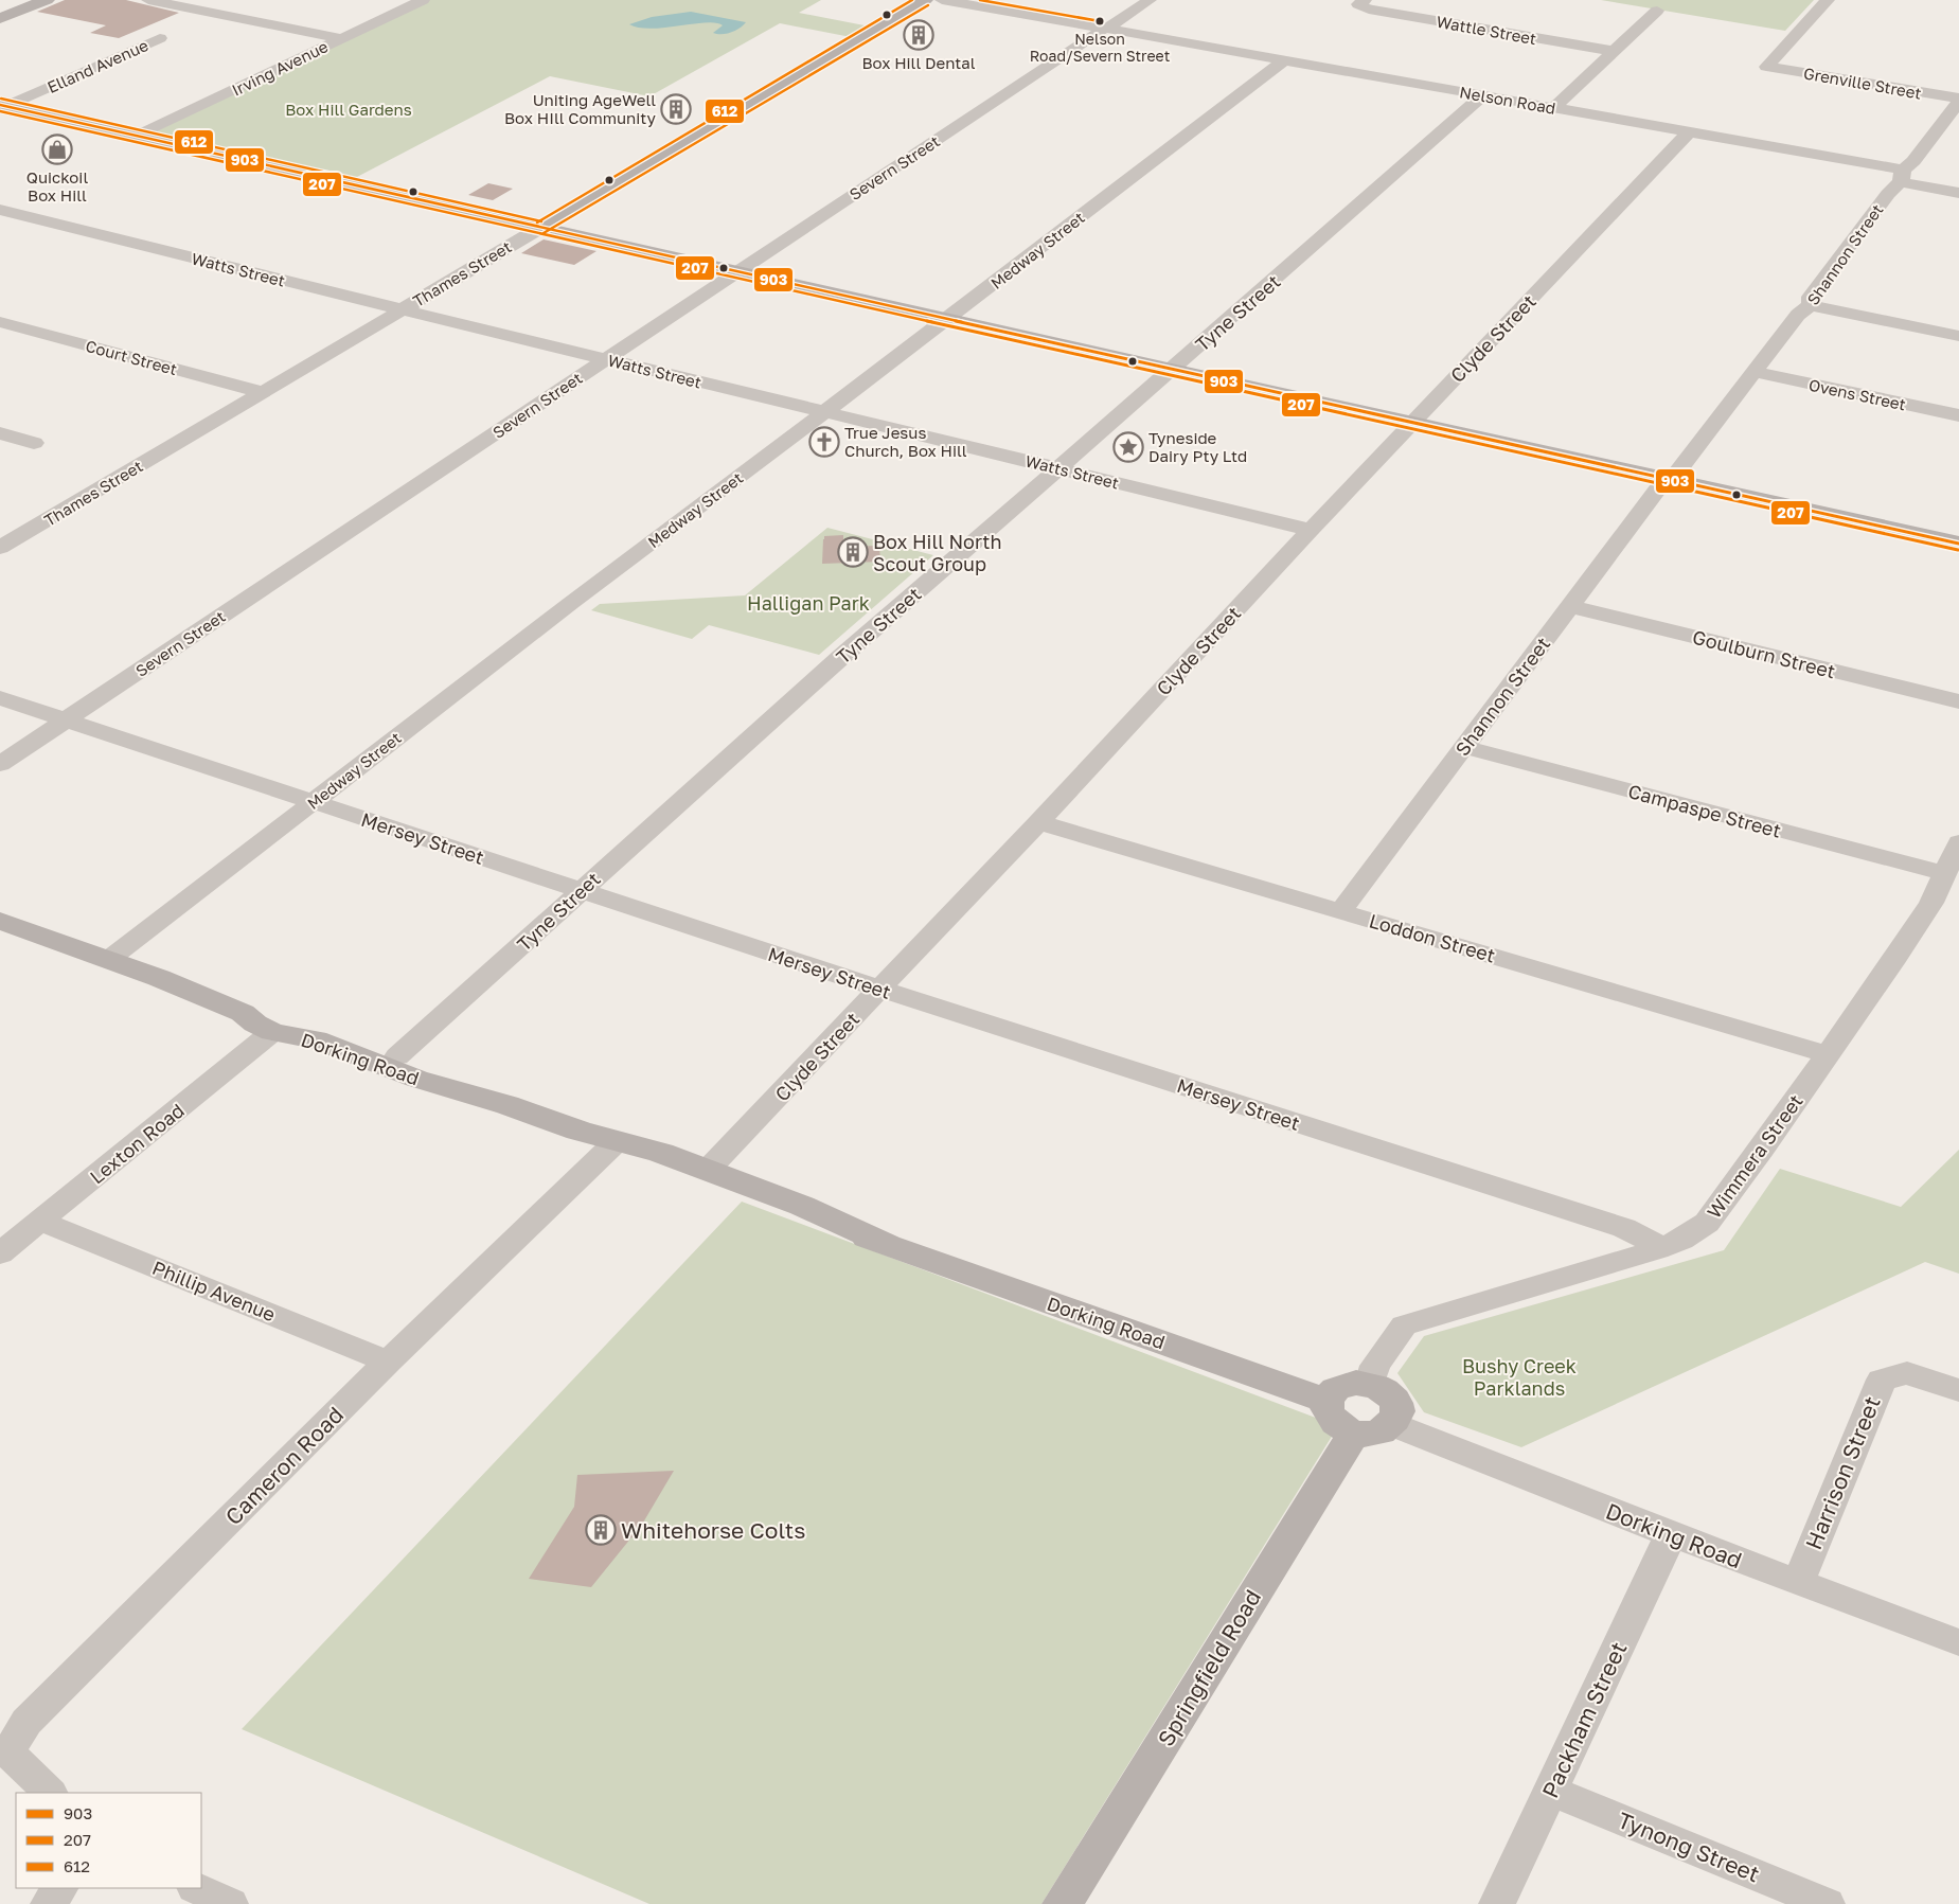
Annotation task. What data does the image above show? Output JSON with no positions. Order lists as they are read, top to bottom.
{
  "streets": {
    "main road": ["Thames Street", "Dorking Road", "Springfield Road"],
    "street": [
      "Wattle Street",
      "Elland Avenue",
      "Irving Avenue",
      "Grenville Street",
      "Nelson Road",
      "Severn Street",
      "Medway Street",
      "Shannon Street",
      "Watts Street",
      "Tyne Street",
      "Clyde Street",
      "Court Street",
      "Ovens Street",
      "Goulburn Street",
      "Campaspe Street",
      "Mersey Street",
      "Loddon Street",
      "Lexton Road",
      "Wimmera Street",
      "Phillip Avenue",
      "Cameron Road",
      "Harrison Street",
      "Packham Street",
      "Tynong Street"
    ]
  },
  "crossings": [
    ["Grenville Street", "Shannon Street"],
    ["Nelson Road", "Severn Street"],
    ["Nelson Road", "Medway Street"],
    ["Nelson Road", "Shannon Street"],
    ["Nelson Road", "Tyne Street"],
    ["Nelson Road", "Clyde Street"],
    ["Severn Street", "Watts Street"],
    ["Severn Street", "Mersey Street"],
    ["Medway Street", "Watts Street"],
    ["Medway Street", "Mersey Street"],
    ["Medway Street", "Dorking Road"],
    ["Shannon Street", "Ovens Street"],
    ["Shannon Street", "Goulburn Street"],
    ["Shannon Street", "Campaspe Street"],
    ["Shannon Street", "Loddon Street"],
    ["Watts Street", "Thames Street"],
    ["Watts Street", "Tyne Street"],
    ["Watts Street", "Clyde Street"],
    ["Thames Street", "Court Street"],
    ["Tyne Street", "Mersey Street"],
    ["Tyne Street", "Dorking Road"],
    ["Clyde Street", "Mersey Street"],
    ["Clyde Street", "Loddon Street"],
    ["Clyde Street", "Dorking Road"],
    ["Campaspe Street", "Wimmera Street"],
    ["Mersey Street", "Wimmera Street"],
    ["Loddon Street", "Wimmera Street"],
    ["Dorking Road", "Lexton Road"],
    ["Dorking Road", "Wimmera Street"],
    ["Dorking Road", "Cameron Road"],
    ["Dorking Road", "Harrison Street"],
    ["Dorking Road", "Springfield Road"],
    ["Dorking Road", "Packham Street"],
    ["Lexton Road", "Phillip Avenue"],
    ["Wimmera Street", "Springfield Road"],
    ["Phillip Avenue", "Cameron Road"],
    ["Packham Street", "Tynong Street"]
  ],
  "parks": ["Box Hill Gardens", "Halligan Park", "Bushy Creek Parklands"],
  "places": {
    "other": ["Nelson Road/Severn Street"],
    "building": [
      "Box Hill Dental",
      "Uniting AgeWell Box HIll Community",
      "Box Hill North Scout Group",
      "Whitehorse Colts"
    ],
    "shop": ["Quickoil Box Hill"],
    "church": ["True Jesus Church, Box Hill"],
    "place": ["Tyneside Dairy Pty Ltd"]
  },
  "lines": ["transit line 612", "transit line 207", "transit line 903"],
  "legend": ["903", "207", "612"]
}
